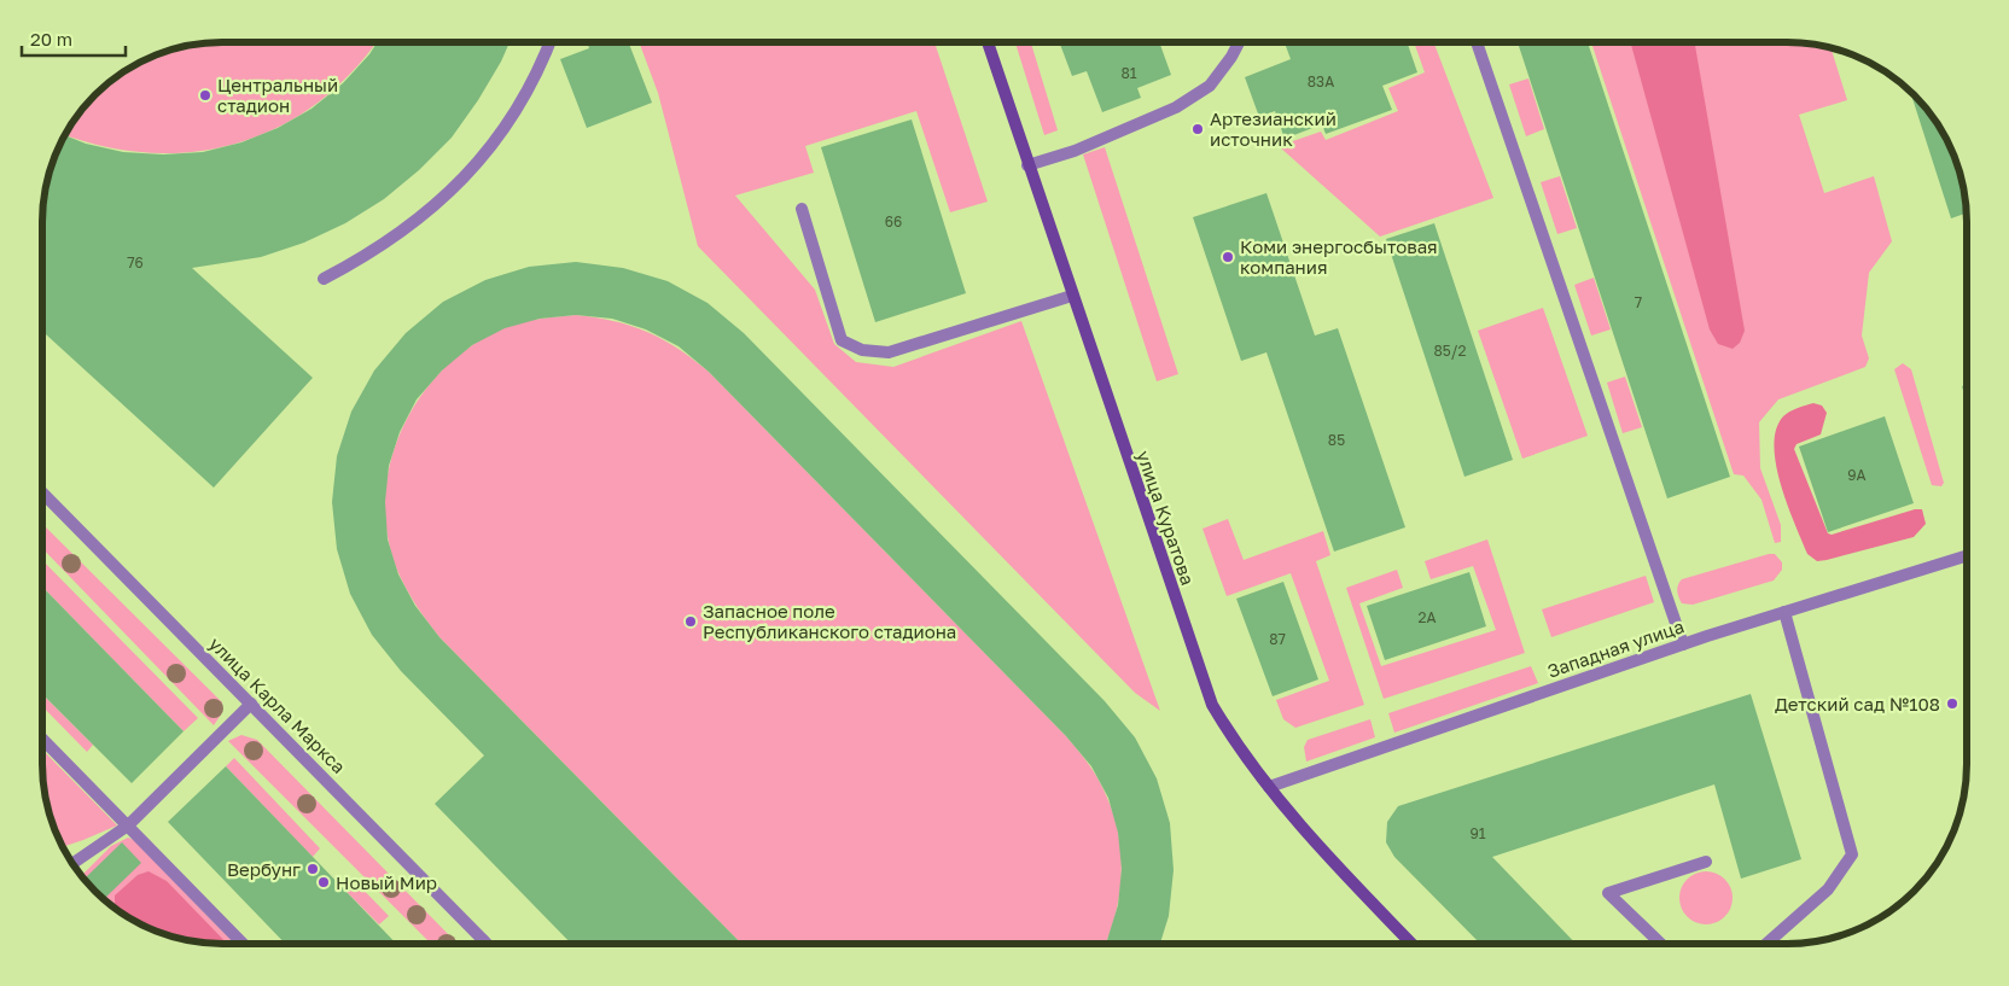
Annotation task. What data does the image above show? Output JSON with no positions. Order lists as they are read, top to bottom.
{
  "streets": {
    "street": ["улица Куратова", "Западная улица", "улица Карла Маркса"]
  },
  "crossings": [
    ["улица Куратова", "Западная улица"]
  ],
  "places": [
    "Центральный стадион",
    "Артезианский источник",
    "Коми энергосбытовая компания",
    "Запасное поле Республиканского стадиона",
    "Детский сад №108",
    "Вербунг",
    "Новый Мир"
  ],
  "house_numbers": [
    "81",
    "83А",
    "66",
    "76",
    "7",
    "85/2",
    "85",
    "9А",
    "2А",
    "87",
    "91"
  ],
  "scale_bar": "20 m"
}
